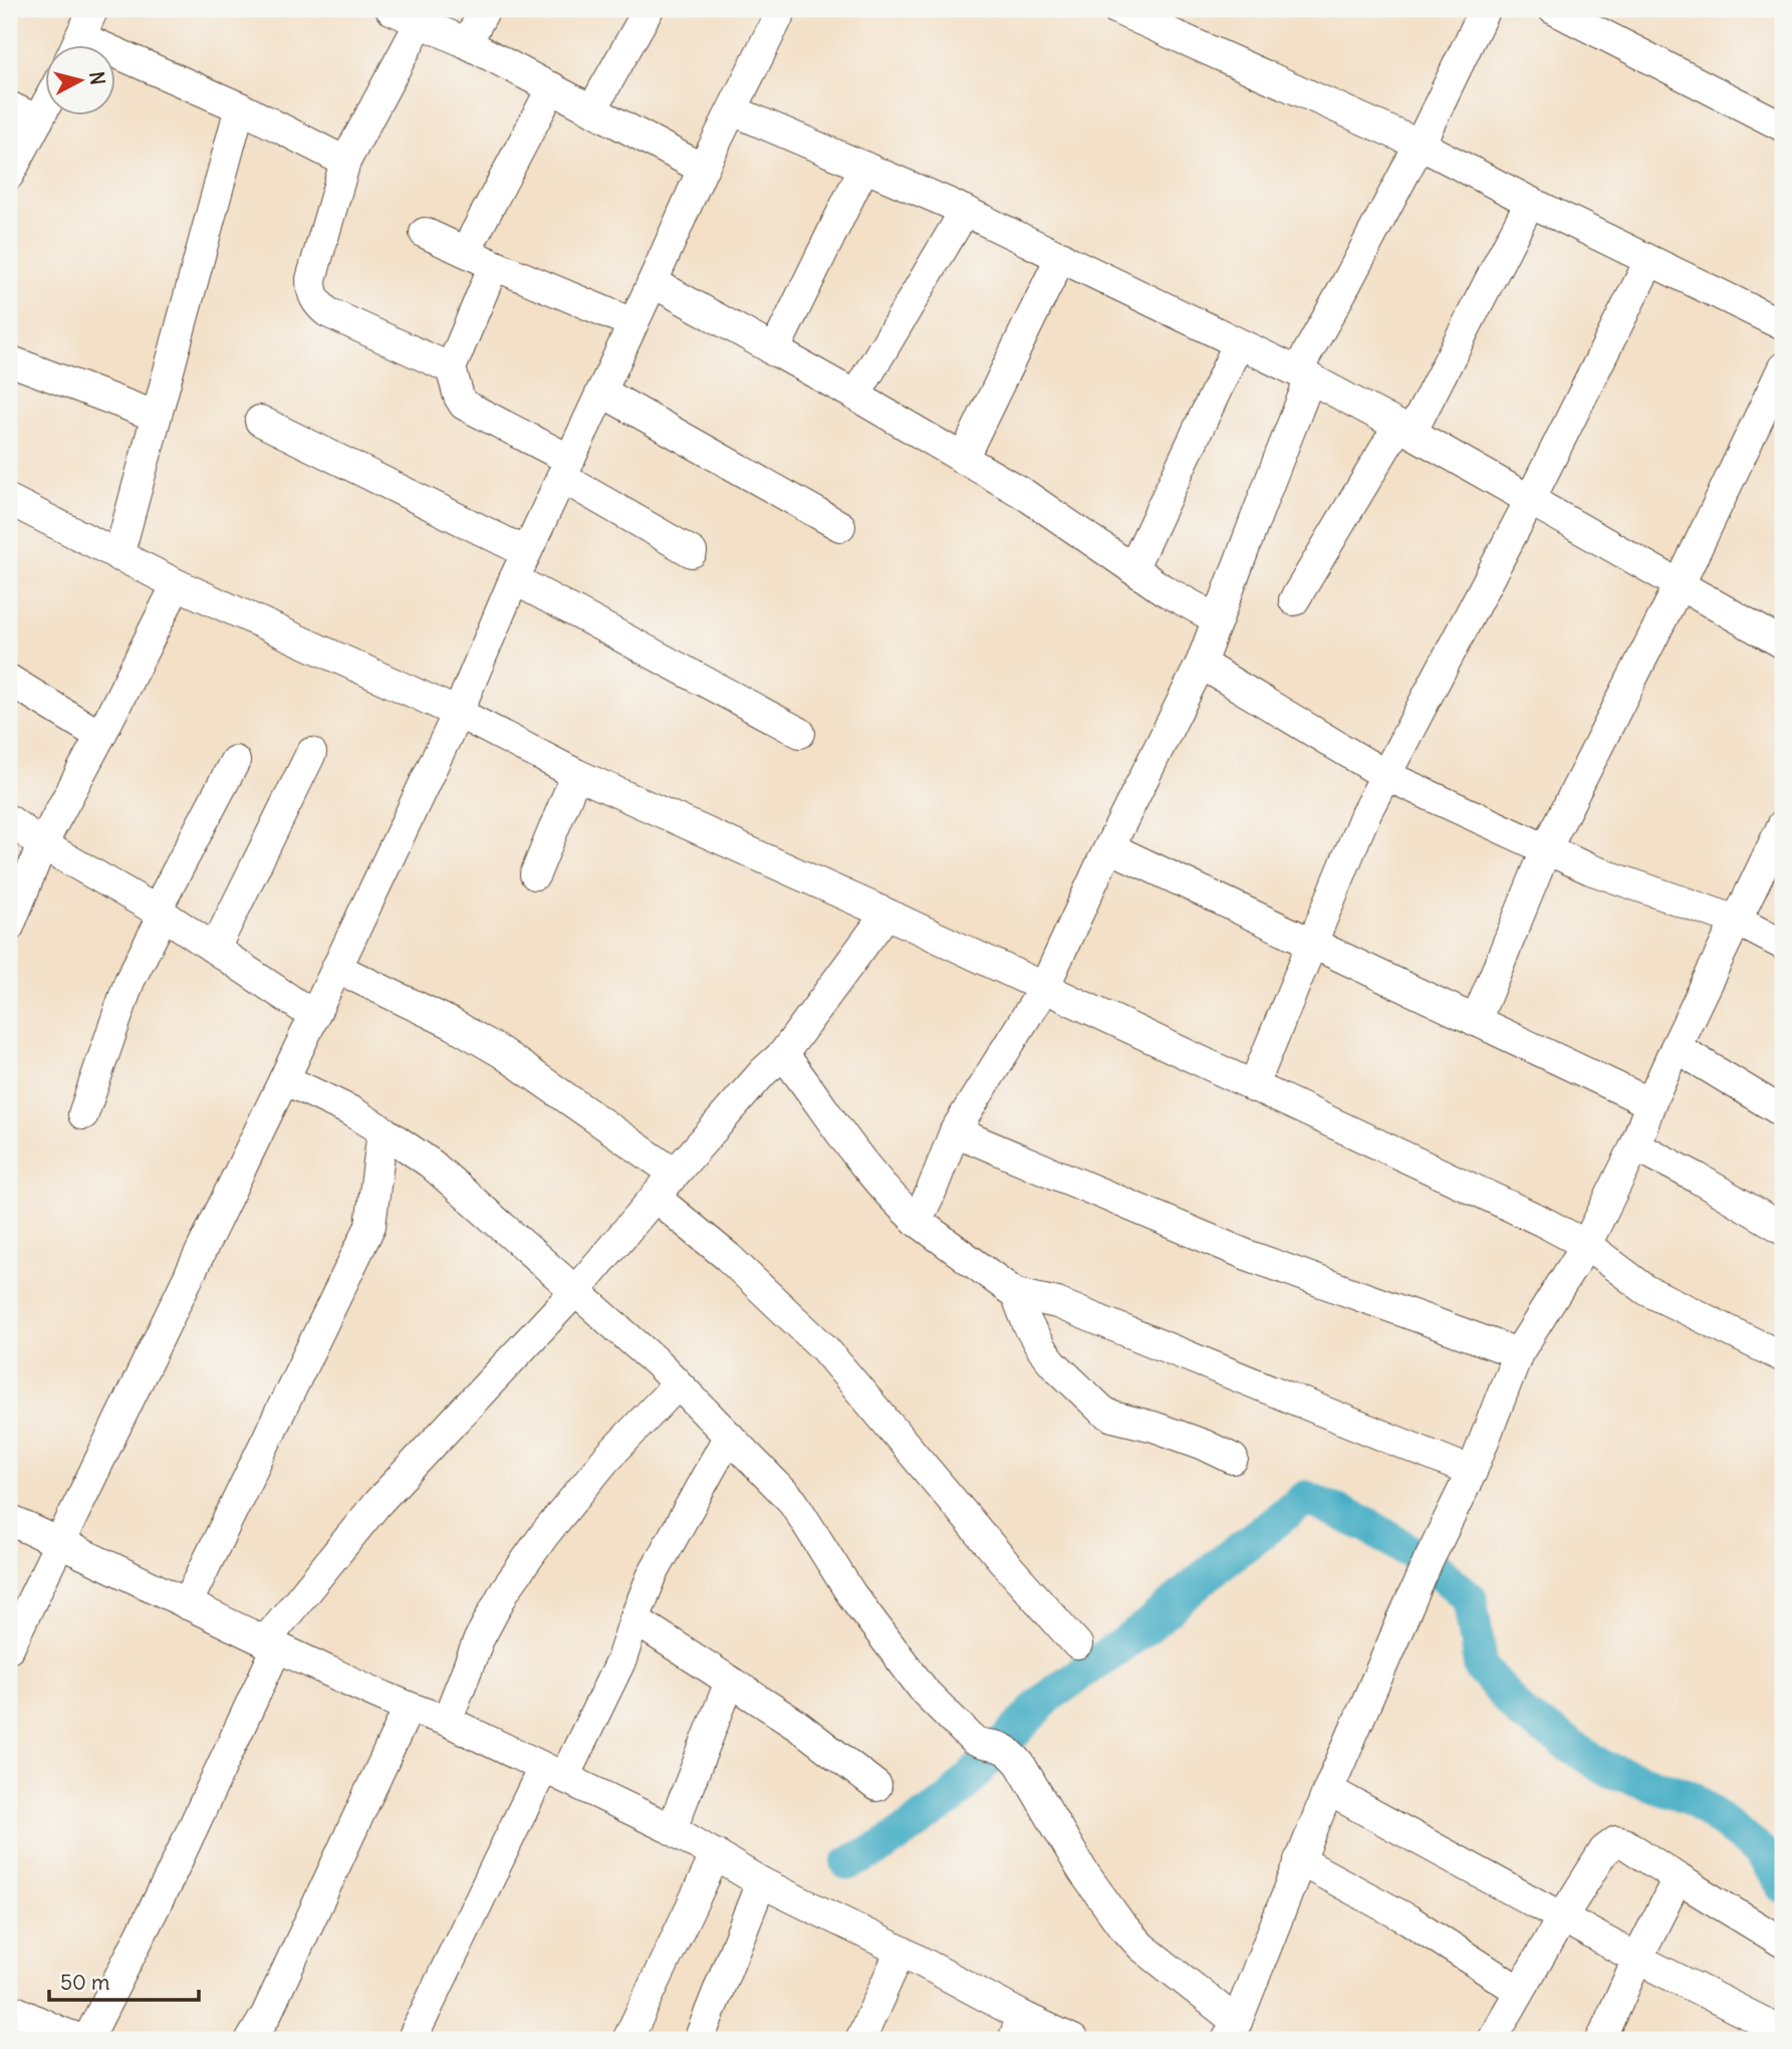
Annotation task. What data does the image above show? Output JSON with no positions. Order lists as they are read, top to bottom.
{
  "scale_bar": "50 m",
  "north": "right"
}
